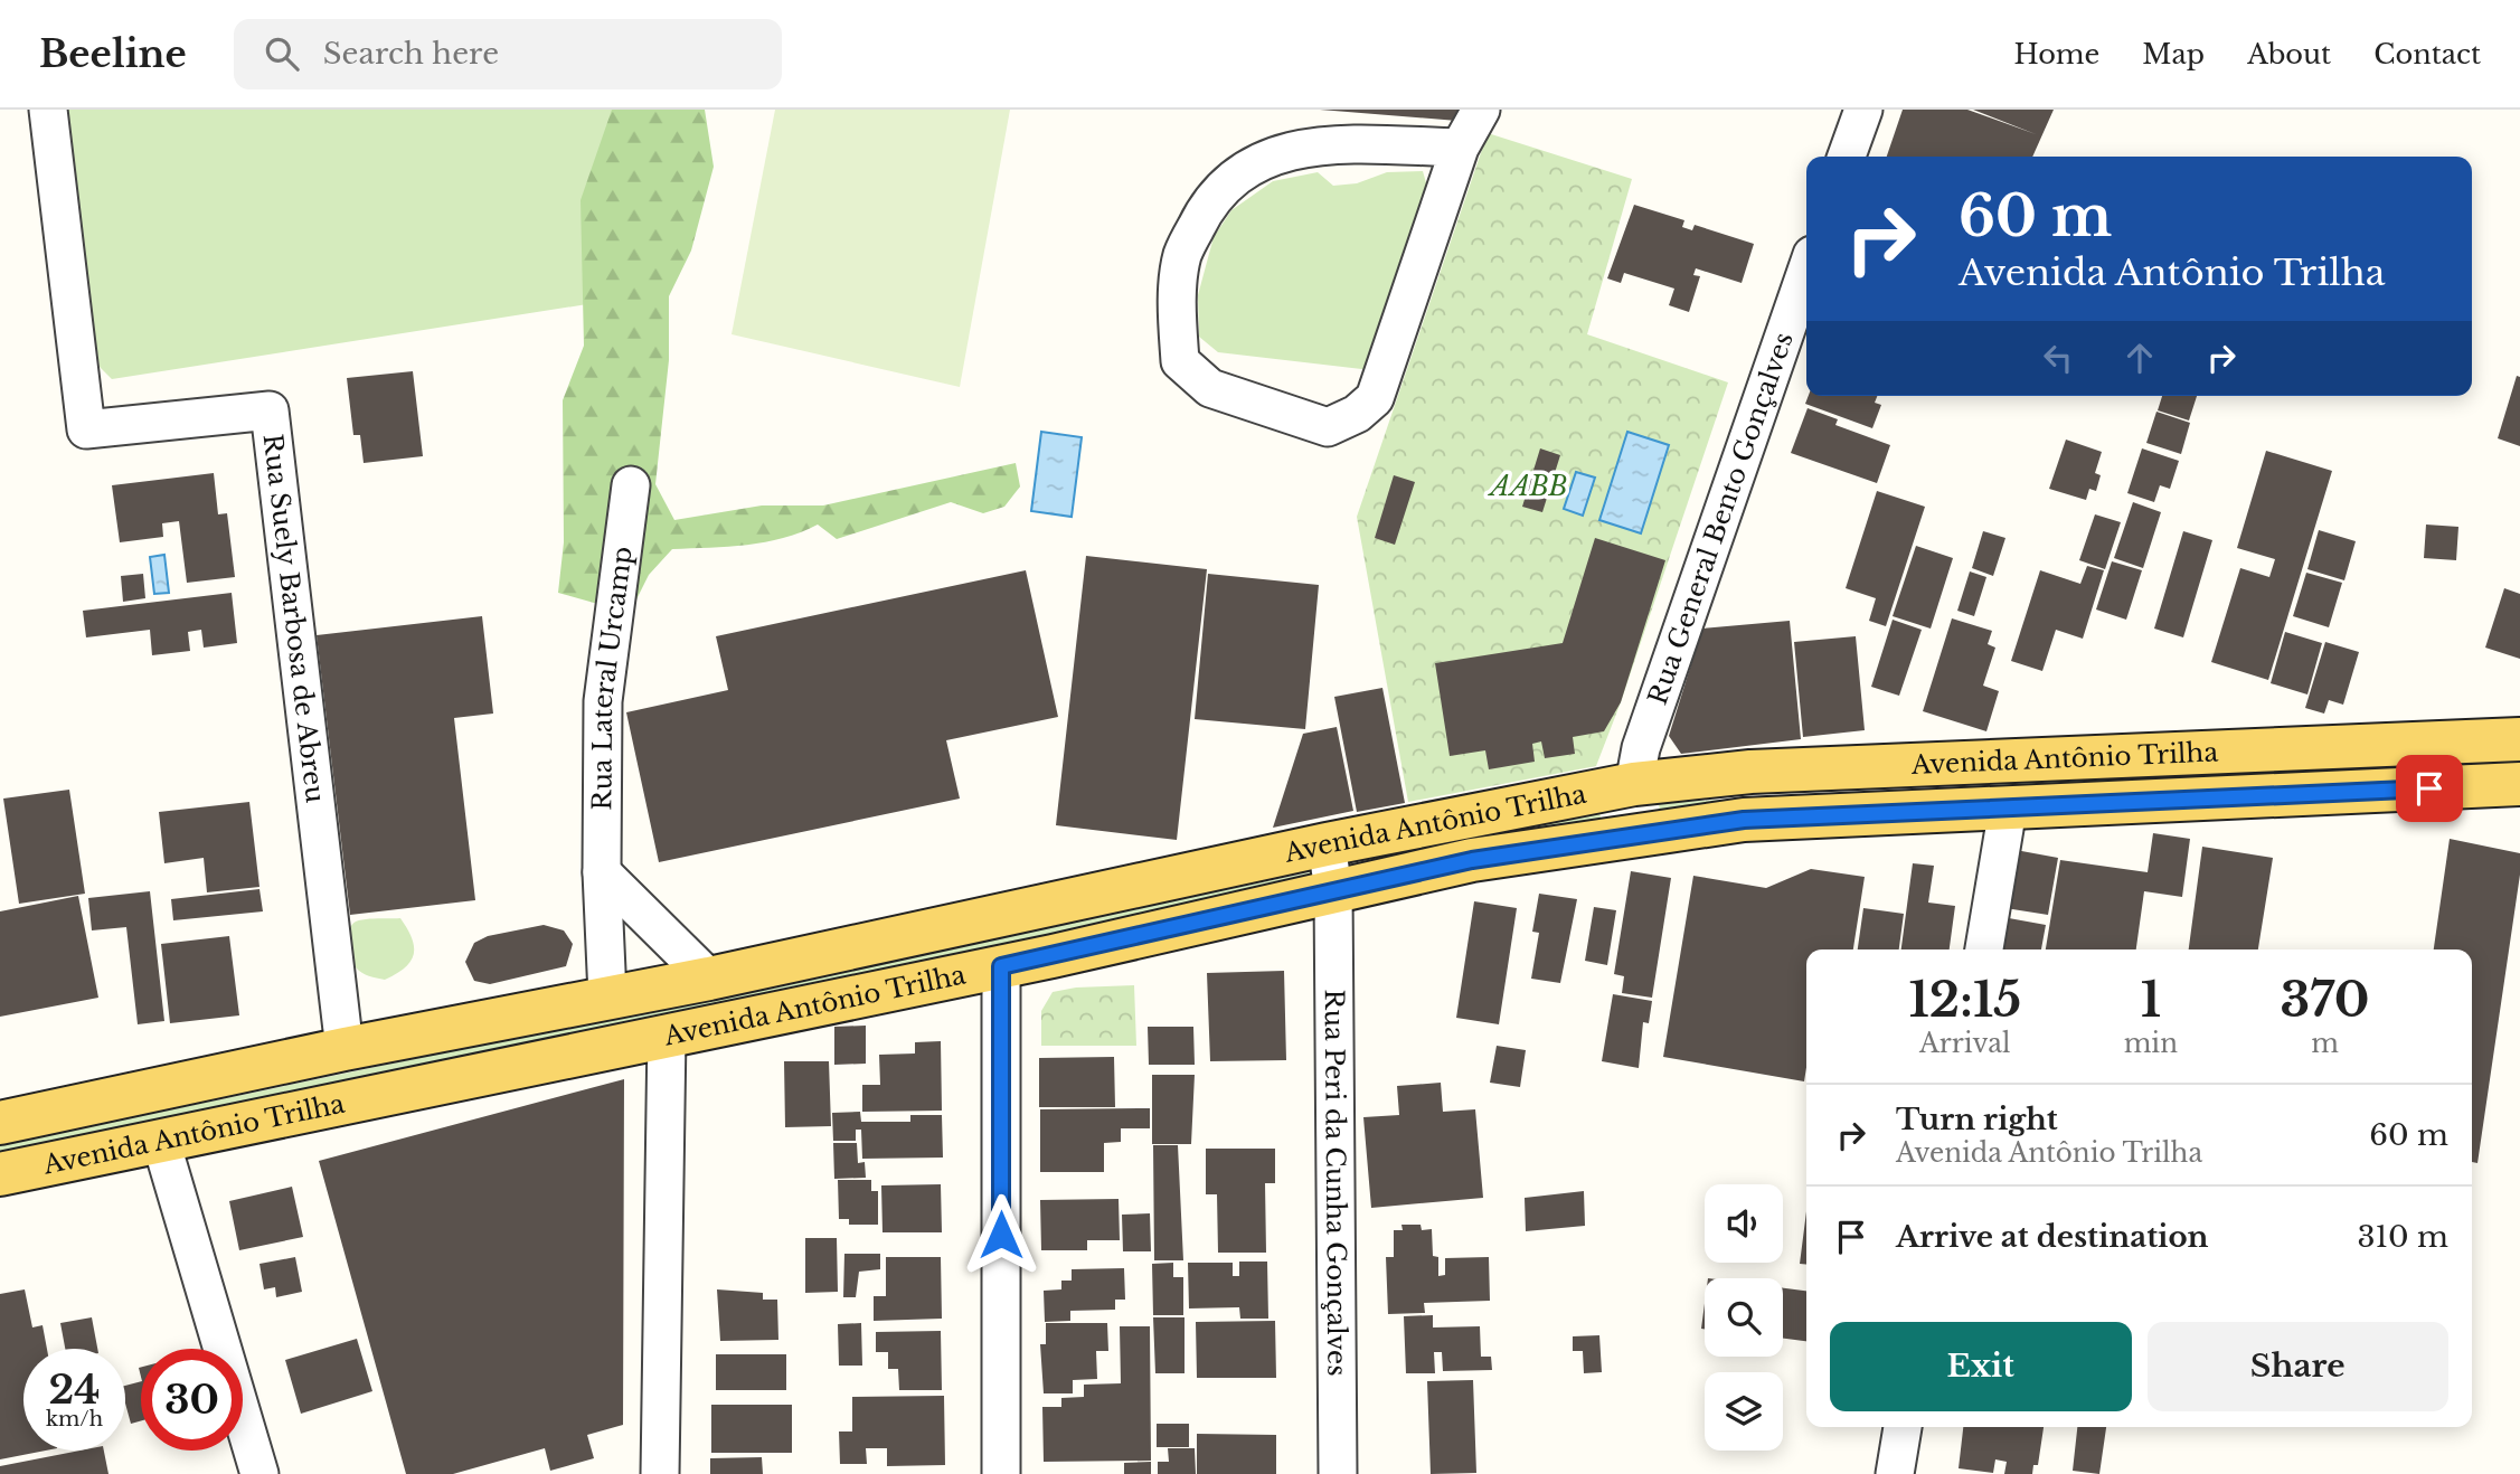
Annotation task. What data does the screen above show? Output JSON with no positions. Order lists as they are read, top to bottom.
{
  "streets": {
    "main road": ["Avenida Antônio Trilha"],
    "street": [
      "Rua General Bento Gonçalves",
      "Rua Suely Barbosa de Abreu",
      "Rua Lateral Urcamp",
      "Rua Peri da Cunha Gonçalves"
    ]
  },
  "crossings": [
    ["Rua General Bento Gonçalves", "Avenida Antônio Trilha"],
    ["Rua Suely Barbosa de Abreu", "Avenida Antônio Trilha"],
    ["Rua Lateral Urcamp", "Avenida Antônio Trilha"],
    ["Avenida Antônio Trilha", "Rua Peri da Cunha Gonçalves"]
  ],
  "parks": ["AABB"],
  "page": {
    "header": "Beeline",
    "search": "Search here",
    "nav": [
      "Home",
      "Map",
      "About",
      "Contact"
    ],
    "turn": ["60 m", "Avenida Antônio Trilha"],
    "eta": [
      "12:15",
      "Arrival",
      "1",
      "min",
      "370",
      "m"
    ],
    "list": [
      {
        "name": "Turn right",
        "note": "Avenida Antônio Trilha",
        "value": "60 m"
      },
      {
        "name": "Arrive at destination",
        "value": "310 m"
      }
    ],
    "buttons": ["Exit", "Share"],
    "speed": "24 km/h",
    "limit": "30"
  }
}
